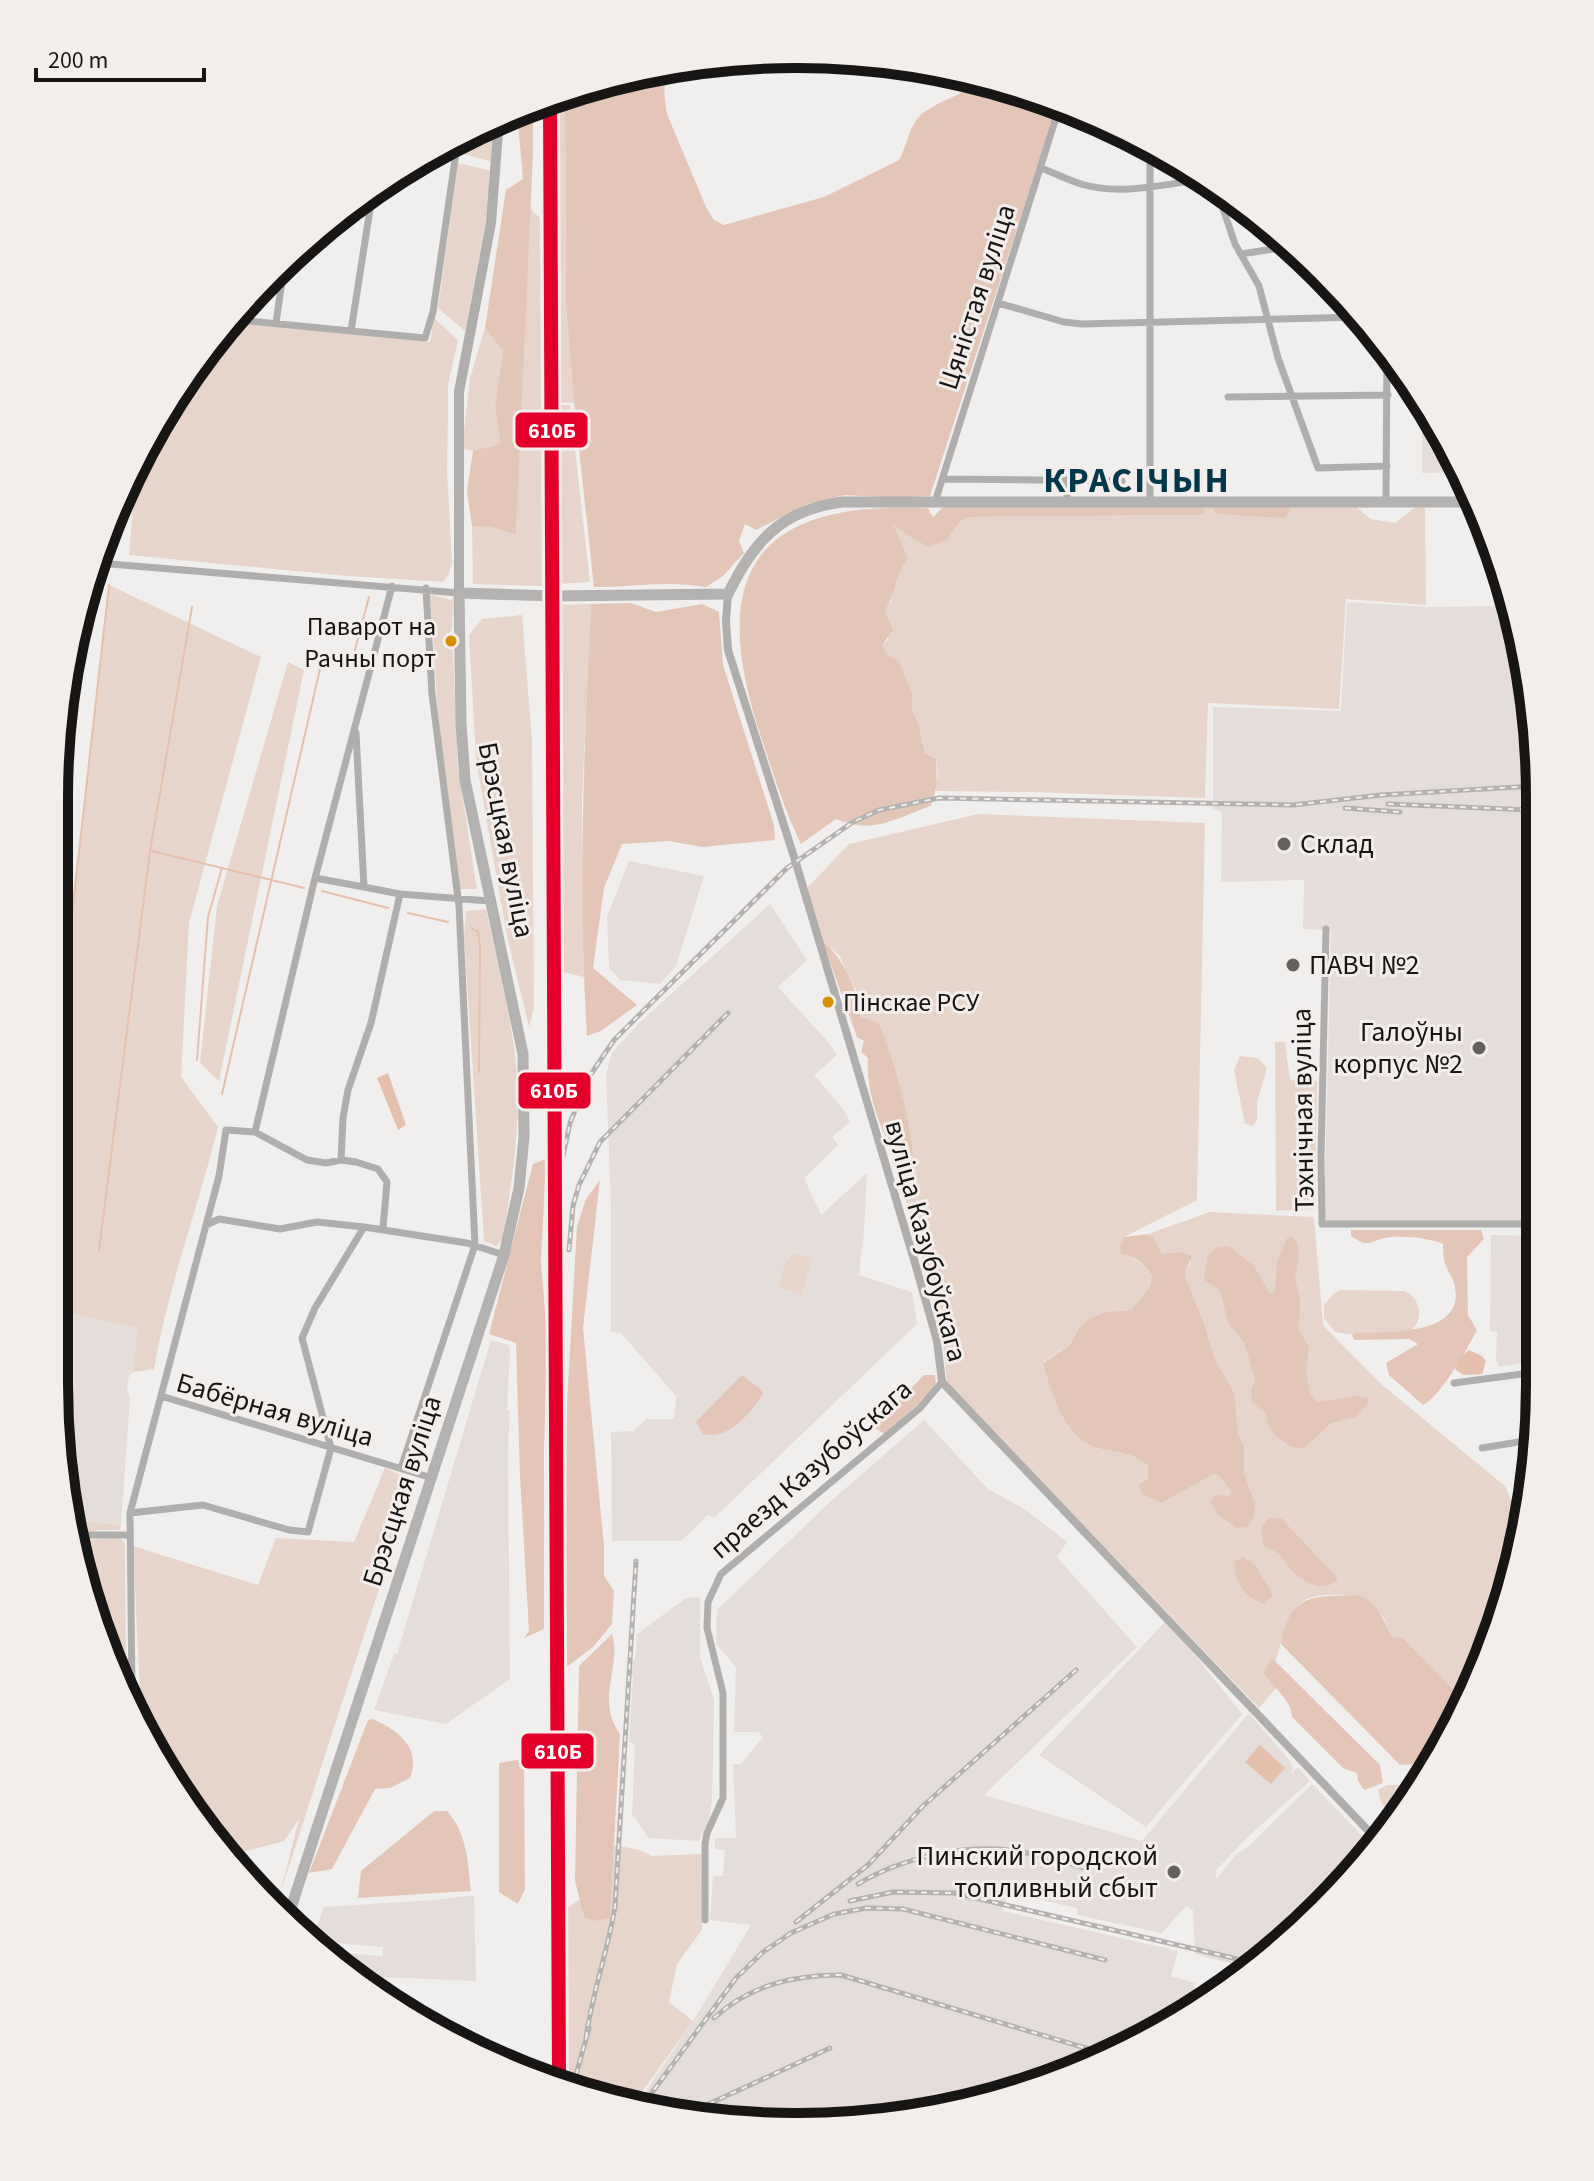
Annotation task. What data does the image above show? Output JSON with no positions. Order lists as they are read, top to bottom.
{
  "streets": {
    "main road": ["Брэсцкая вуліца"],
    "street": [
      "Цяністая вуліца",
      "Тэхнічная вуліца",
      "вуліца Казубоўскага",
      "Бабёрная вуліца",
      "праезд Казубоўскага"
    ]
  },
  "crossings": [
    ["Брэсцкая вуліца", "Бабёрная вуліца"],
    ["вуліца Казубоўскага", "праезд Казубоўскага"]
  ],
  "districts": ["КРАСІЧЫН"],
  "places": [
    "Паварот на Рачны порт",
    "Склад",
    "ПАВЧ №2",
    "Пінскае РСУ",
    "Галоўны корпус №2",
    "Пинский городской топливный сбыт"
  ],
  "lines": ["transit line 610Б"],
  "scale_bar": "200 m"
}
